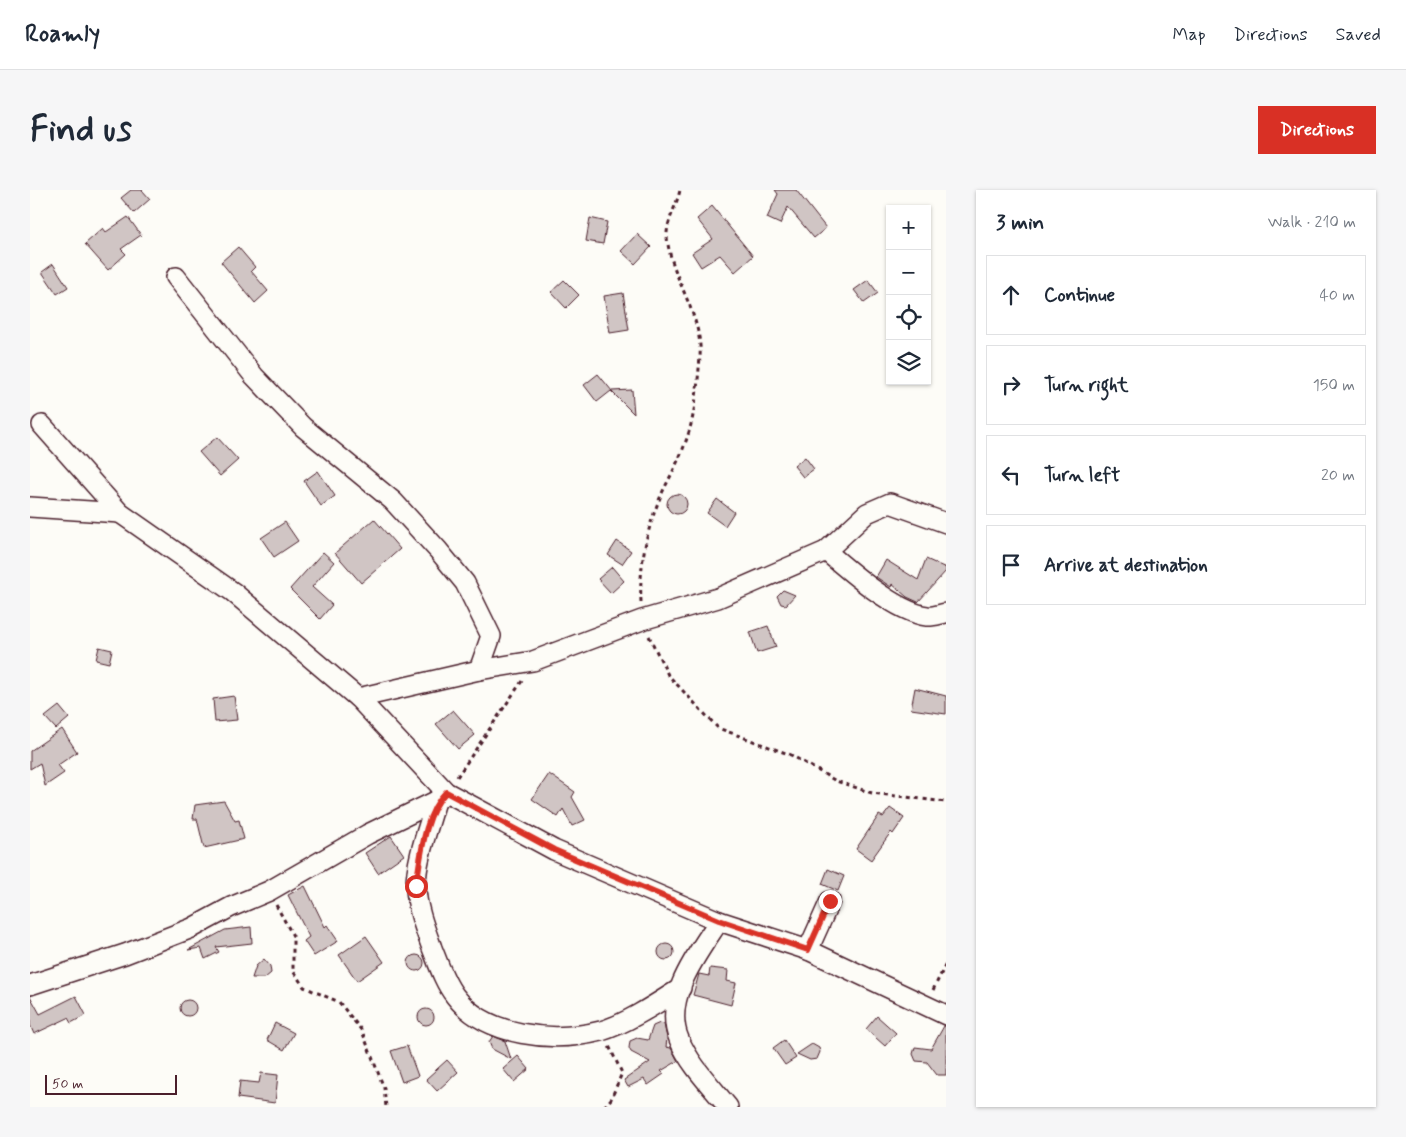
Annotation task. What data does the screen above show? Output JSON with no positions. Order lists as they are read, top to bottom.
{
  "scale_bar": "50 m",
  "page": {
    "header": "Roamly",
    "nav": ["Map", "Directions", "Saved"],
    "buttons": "Directions",
    "title": "Find us",
    "heading": ["3 min", "Walk · 210 m"],
    "map_buttons": ["+", "−"],
    "list": [
      ["Continue", "40 m"],
      ["Turn right", "150 m"],
      ["Turn left", "20 m"],
      "Arrive at destination"
    ],
    "scale": "50 m"
  }
}
